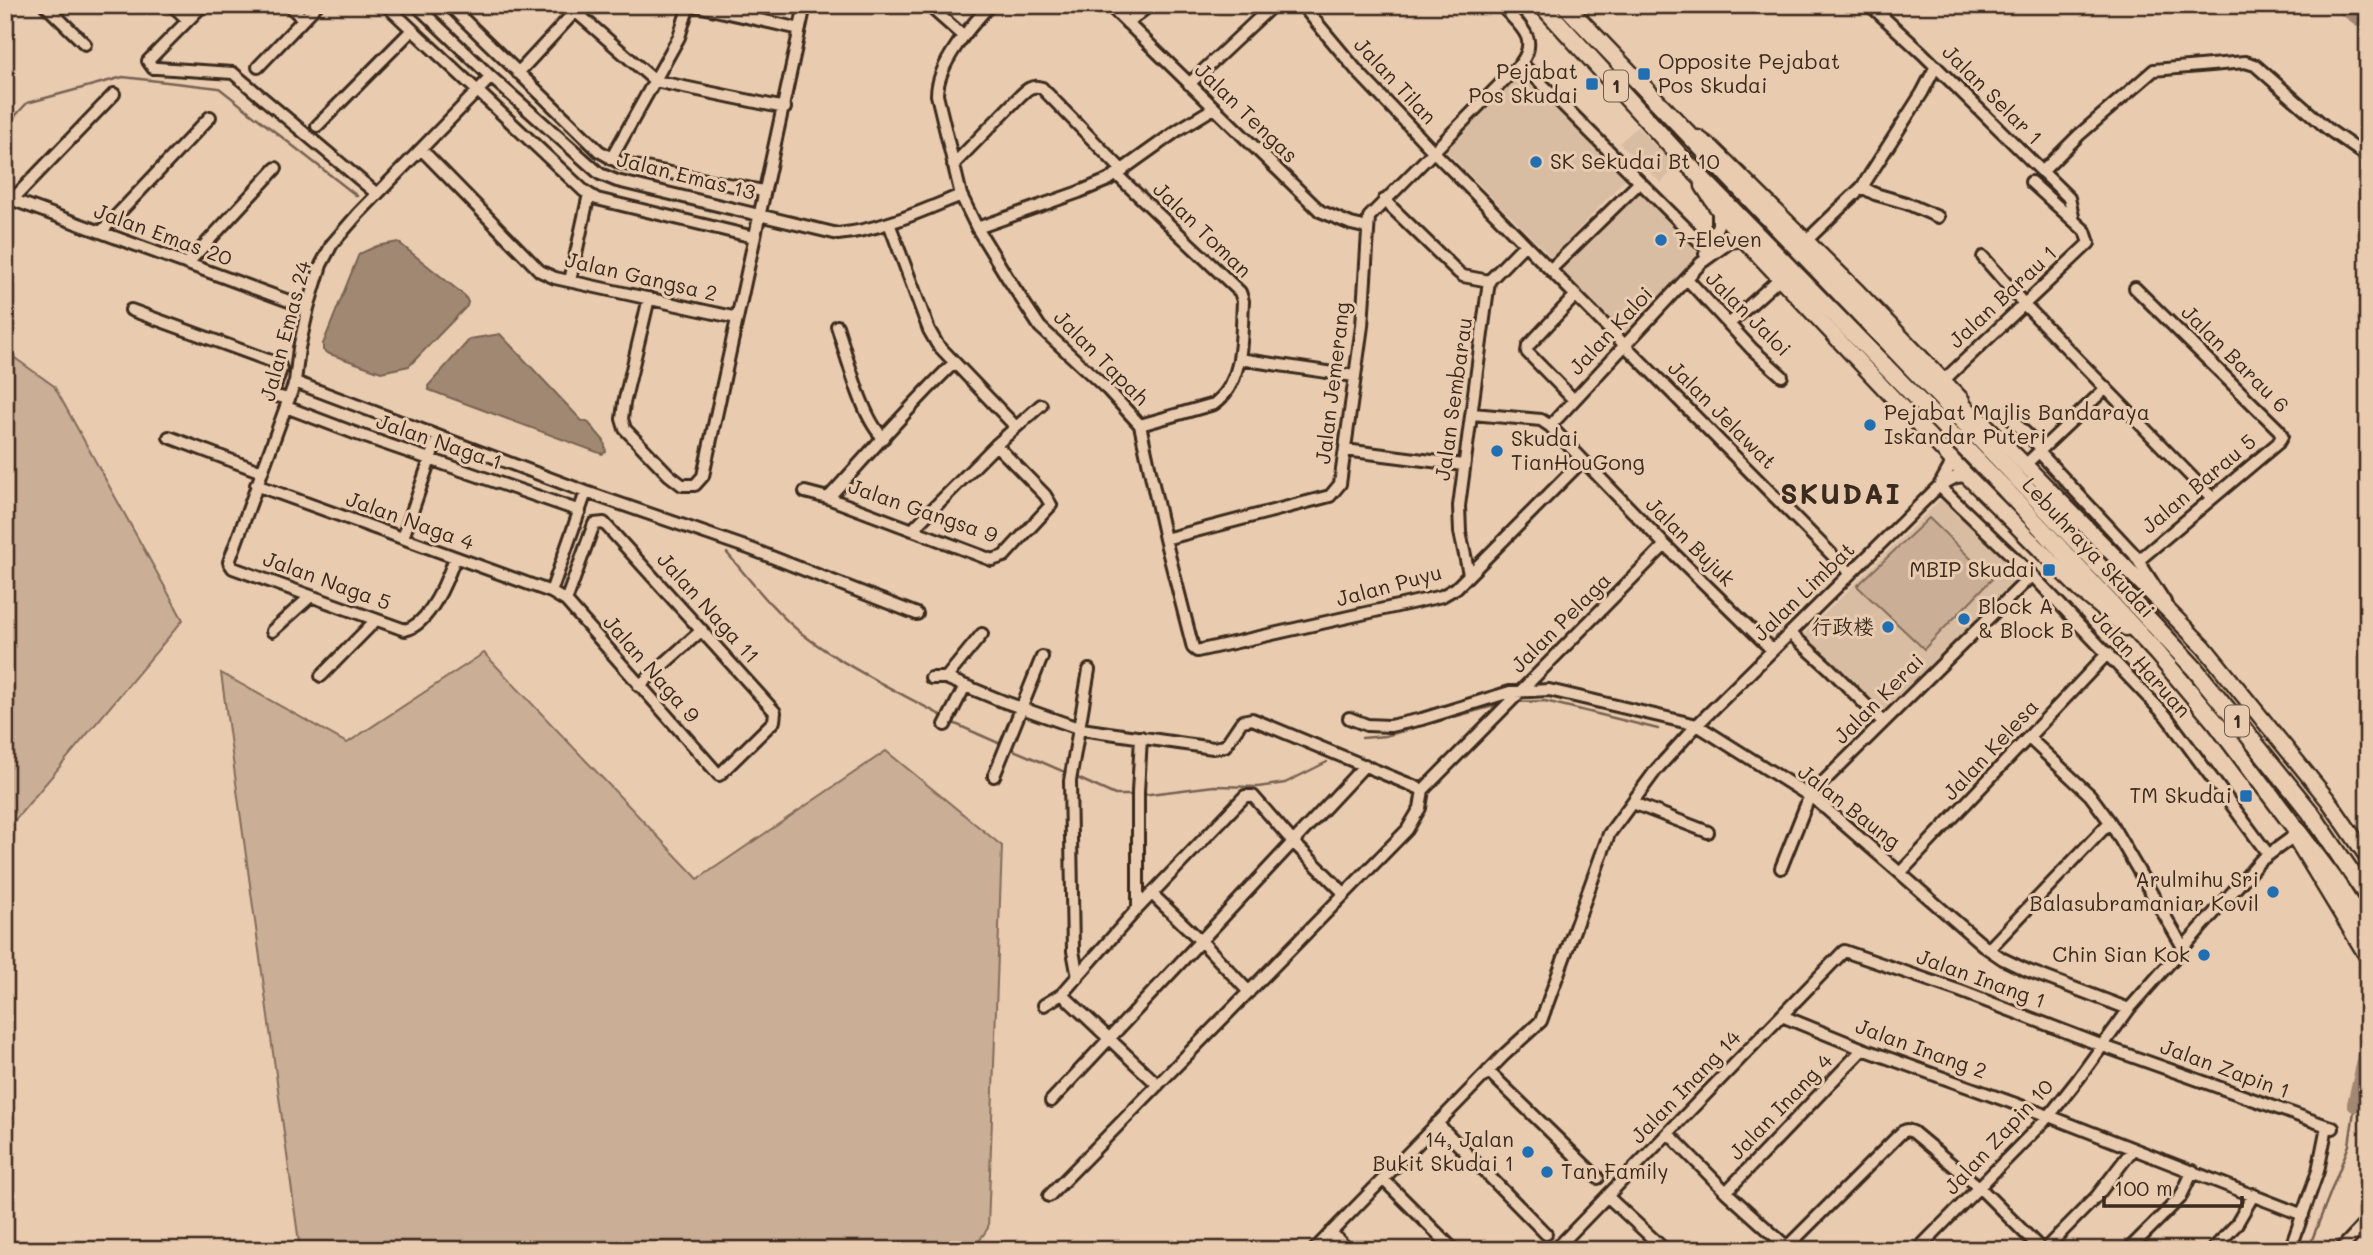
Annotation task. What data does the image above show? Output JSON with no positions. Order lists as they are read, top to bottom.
{
  "streets": {
    "highway": ["1", "Lebuhraya Skudai"],
    "street": [
      "Jalan Tilan",
      "Jalan Selar 1",
      "Jalan Tengas",
      "Jalan Emas 13",
      "Jalan Toman",
      "Jalan Emas 20",
      "Jalan Gangsa 2",
      "Jalan Barau 1",
      "Jalan Jaloi",
      "Jalan Emas 24",
      "Jalan Kaloi",
      "Jalan Tapah",
      "Jalan Barau 6",
      "Jalan Jemerang",
      "Jalan Sembarau",
      "Jalan Jelawat",
      "Jalan Naga 1",
      "Jalan Barau 5",
      "Jalan Gangsa 9",
      "Jalan Naga 4",
      "Jalan Bujuk",
      "Jalan Naga 5",
      "Jalan Puyu",
      "Jalan Limbat",
      "Jalan Naga 11",
      "Jalan Pelaga",
      "Jalan Haruan",
      "Jalan Naga 9",
      "Jalan Kerai",
      "Jalan Kelesa",
      "Jalan Baung",
      "Jalan Inang 1",
      "Jalan Inang 2",
      "Jalan Zapin 1",
      "Jalan Inang 14",
      "Jalan Inang 4",
      "Jalan Zapin 10"
    ]
  },
  "crossings": [
    ["Jalan Tilan", "Jalan Jelawat"],
    ["Jalan Selar 1", "Jalan Barau 1"],
    ["Jalan Tengas", "Jalan Jemerang"],
    ["Jalan Emas 13", "Jalan Emas 24"],
    ["Jalan Emas 13", "Jalan Tapah"],
    ["Jalan Toman", "Jalan Tapah"],
    ["Jalan Emas 20", "Jalan Emas 24"],
    ["Jalan Gangsa 2", "Jalan Emas 24"],
    ["Jalan Jaloi", "Jalan Kaloi"],
    ["Jalan Emas 24", "Jalan Naga 1"],
    ["Jalan Emas 24", "Jalan Naga 4"],
    ["Jalan Emas 24", "Jalan Naga 5"],
    ["Jalan Kaloi", "Jalan Jelawat"],
    ["Jalan Kaloi", "Jalan Bujuk"],
    ["Jalan Tapah", "Jalan Jemerang"],
    ["Jalan Tapah", "Jalan Puyu"],
    ["Jalan Barau 6", "Jalan Barau 5"],
    ["Jalan Sembarau", "Jalan Puyu"],
    ["Jalan Jelawat", "Jalan Limbat"],
    ["Jalan Naga 4", "Jalan Naga 5"],
    ["Jalan Naga 4", "Jalan Naga 9"],
    ["Jalan Bujuk", "Jalan Puyu"],
    ["Jalan Bujuk", "Jalan Limbat"],
    ["Jalan Bujuk", "Jalan Pelaga"],
    ["Jalan Limbat", "Jalan Haruan"],
    ["Jalan Limbat", "Jalan Baung"],
    ["Jalan Naga 11", "Jalan Naga 9"],
    ["Jalan Pelaga", "Jalan Baung"],
    ["Jalan Haruan", "Jalan Kerai"],
    ["Jalan Haruan", "Jalan Kelesa"],
    ["Jalan Haruan", "Jalan Zapin 10"],
    ["Jalan Kerai", "Jalan Baung"],
    ["Jalan Kelesa", "Jalan Baung"],
    ["Jalan Baung", "Jalan Zapin 10"],
    ["Jalan Inang 1", "Jalan Zapin 1"],
    ["Jalan Inang 1", "Jalan Inang 14"],
    ["Jalan Inang 1", "Jalan Zapin 10"],
    ["Jalan Inang 2", "Jalan Zapin 1"],
    ["Jalan Inang 2", "Jalan Inang 14"],
    ["Jalan Inang 2", "Jalan Inang 4"],
    ["Jalan Inang 2", "Jalan Zapin 10"],
    ["Jalan Zapin 1", "Jalan Zapin 10"]
  ],
  "districts": ["SKUDAI"],
  "places": {
    "transit": [
      "Opposite Pejabat Pos Skudai",
      "Pejabat Pos Skudai",
      "MBIP Skudai",
      "TM Skudai"
    ],
    "other": [
      "SK Sekudai Bt 10",
      "7-Eleven",
      "Pejabat Majlis Bandaraya Iskandar Puteri",
      "Skudai TianHouGong",
      "Block A & Block B",
      "行政楼",
      "Arulmihu Sri Balasubramaniar Kovil",
      "Chin Sian Kok",
      "14, Jalan Bukit Skudai 1",
      "Tan Family"
    ]
  },
  "scale_bar": "100 m"
}
